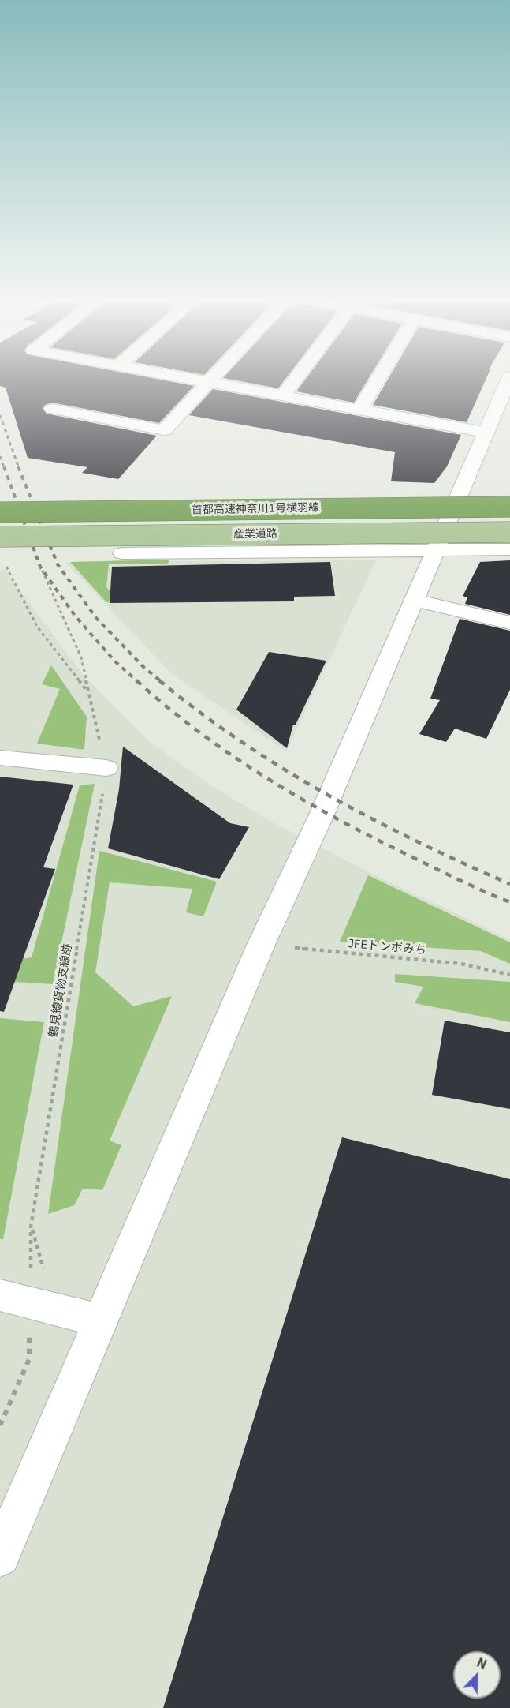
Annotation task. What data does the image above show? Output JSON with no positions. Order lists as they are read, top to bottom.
{
  "streets": {
    "highway": ["首都高速神奈川1号横羽線"],
    "main road": ["産業道路"],
    "path": ["JFEトンボみち", "鶴見線貨物支線跡"]
  },
  "north": "top right"
}
